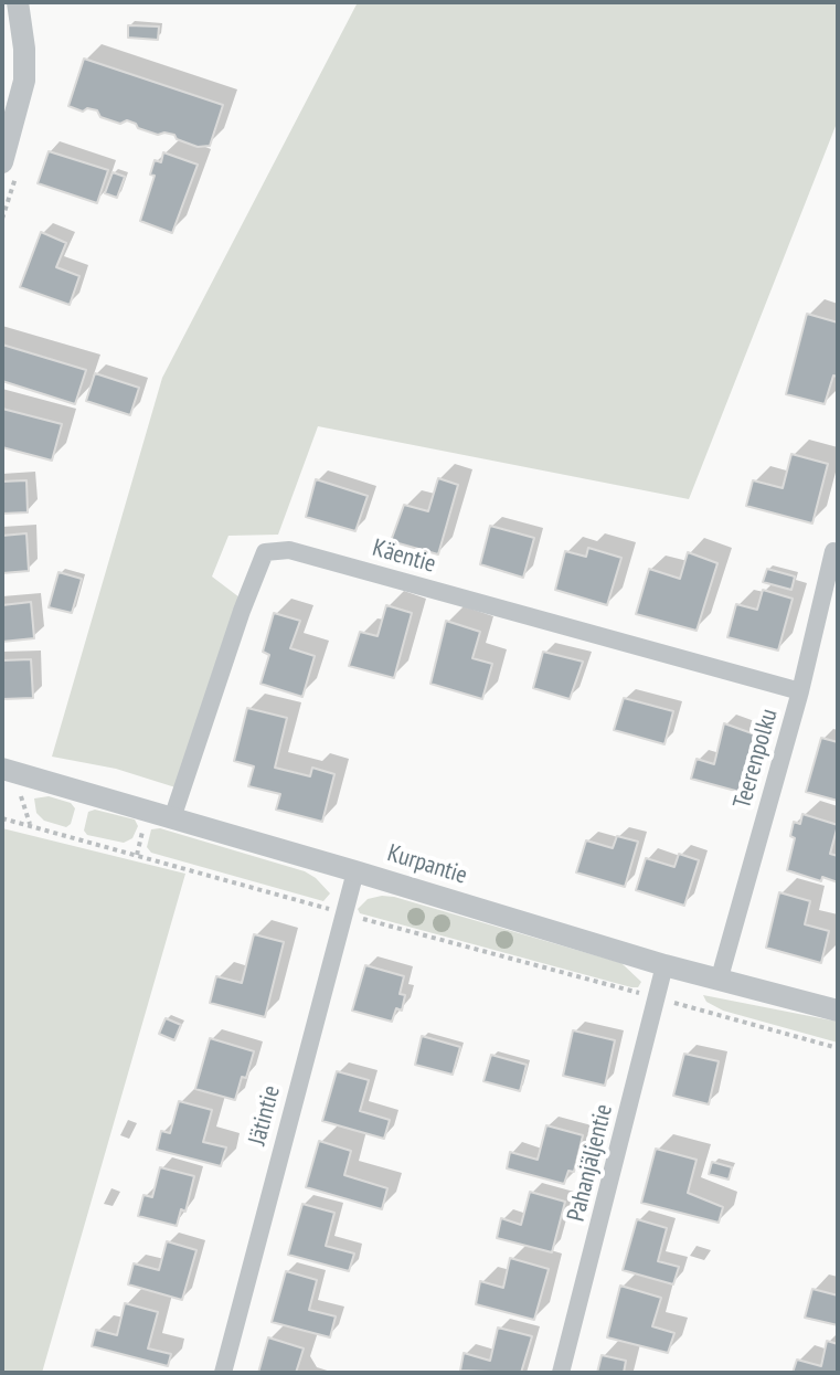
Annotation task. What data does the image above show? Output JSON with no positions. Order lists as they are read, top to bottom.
{
  "streets": {
    "street": [
      "Käentie",
      "Teerenpolku",
      "Kurpantie",
      "Jätintie",
      "Pahanjäljentie"
    ]
  },
  "crossings": [
    ["Käentie", "Teerenpolku"],
    ["Käentie", "Kurpantie"],
    ["Teerenpolku", "Kurpantie"],
    ["Kurpantie", "Jätintie"],
    ["Kurpantie", "Pahanjäljentie"]
  ]
}
